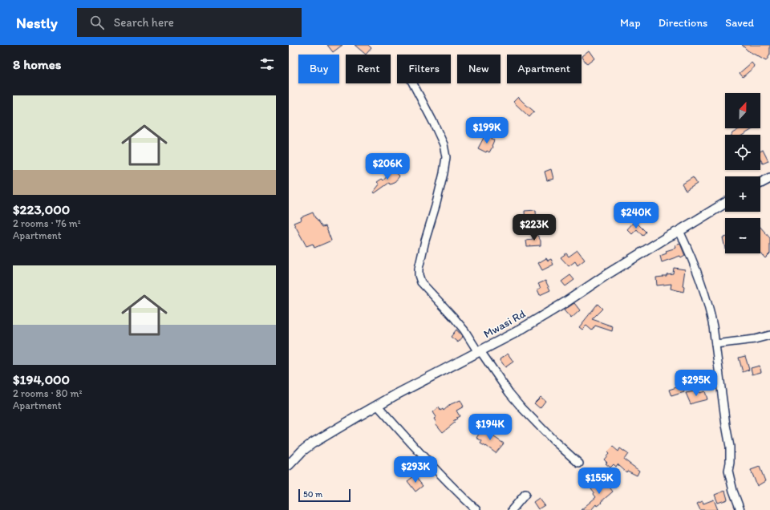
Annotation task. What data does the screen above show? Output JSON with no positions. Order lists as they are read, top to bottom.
{
  "streets": {
    "street": ["Mwasi Rd"]
  },
  "scale_bar": "50 m",
  "north": "top",
  "page": {
    "header": "Nestly",
    "search": "Search here",
    "nav": ["Map", "Directions", "Saved"],
    "heading": "8 homes",
    "chip": [
      "Buy",
      "Rent",
      "Filters",
      "New",
      "Apartment"
    ],
    "list": [
      {
        "name": "$223,000",
        "note": "2 rooms · 76 m² · Apartment"
      },
      {
        "name": "$194,000",
        "note": "2 rooms · 80 m² · Apartment"
      }
    ],
    "map_buttons": ["+", "−"],
    "price": [
      "$199K",
      "$206K",
      "$240K",
      "$223K",
      "$295K",
      "$194K",
      "$293K",
      "$155K"
    ],
    "scale": "50 m"
  }
}
